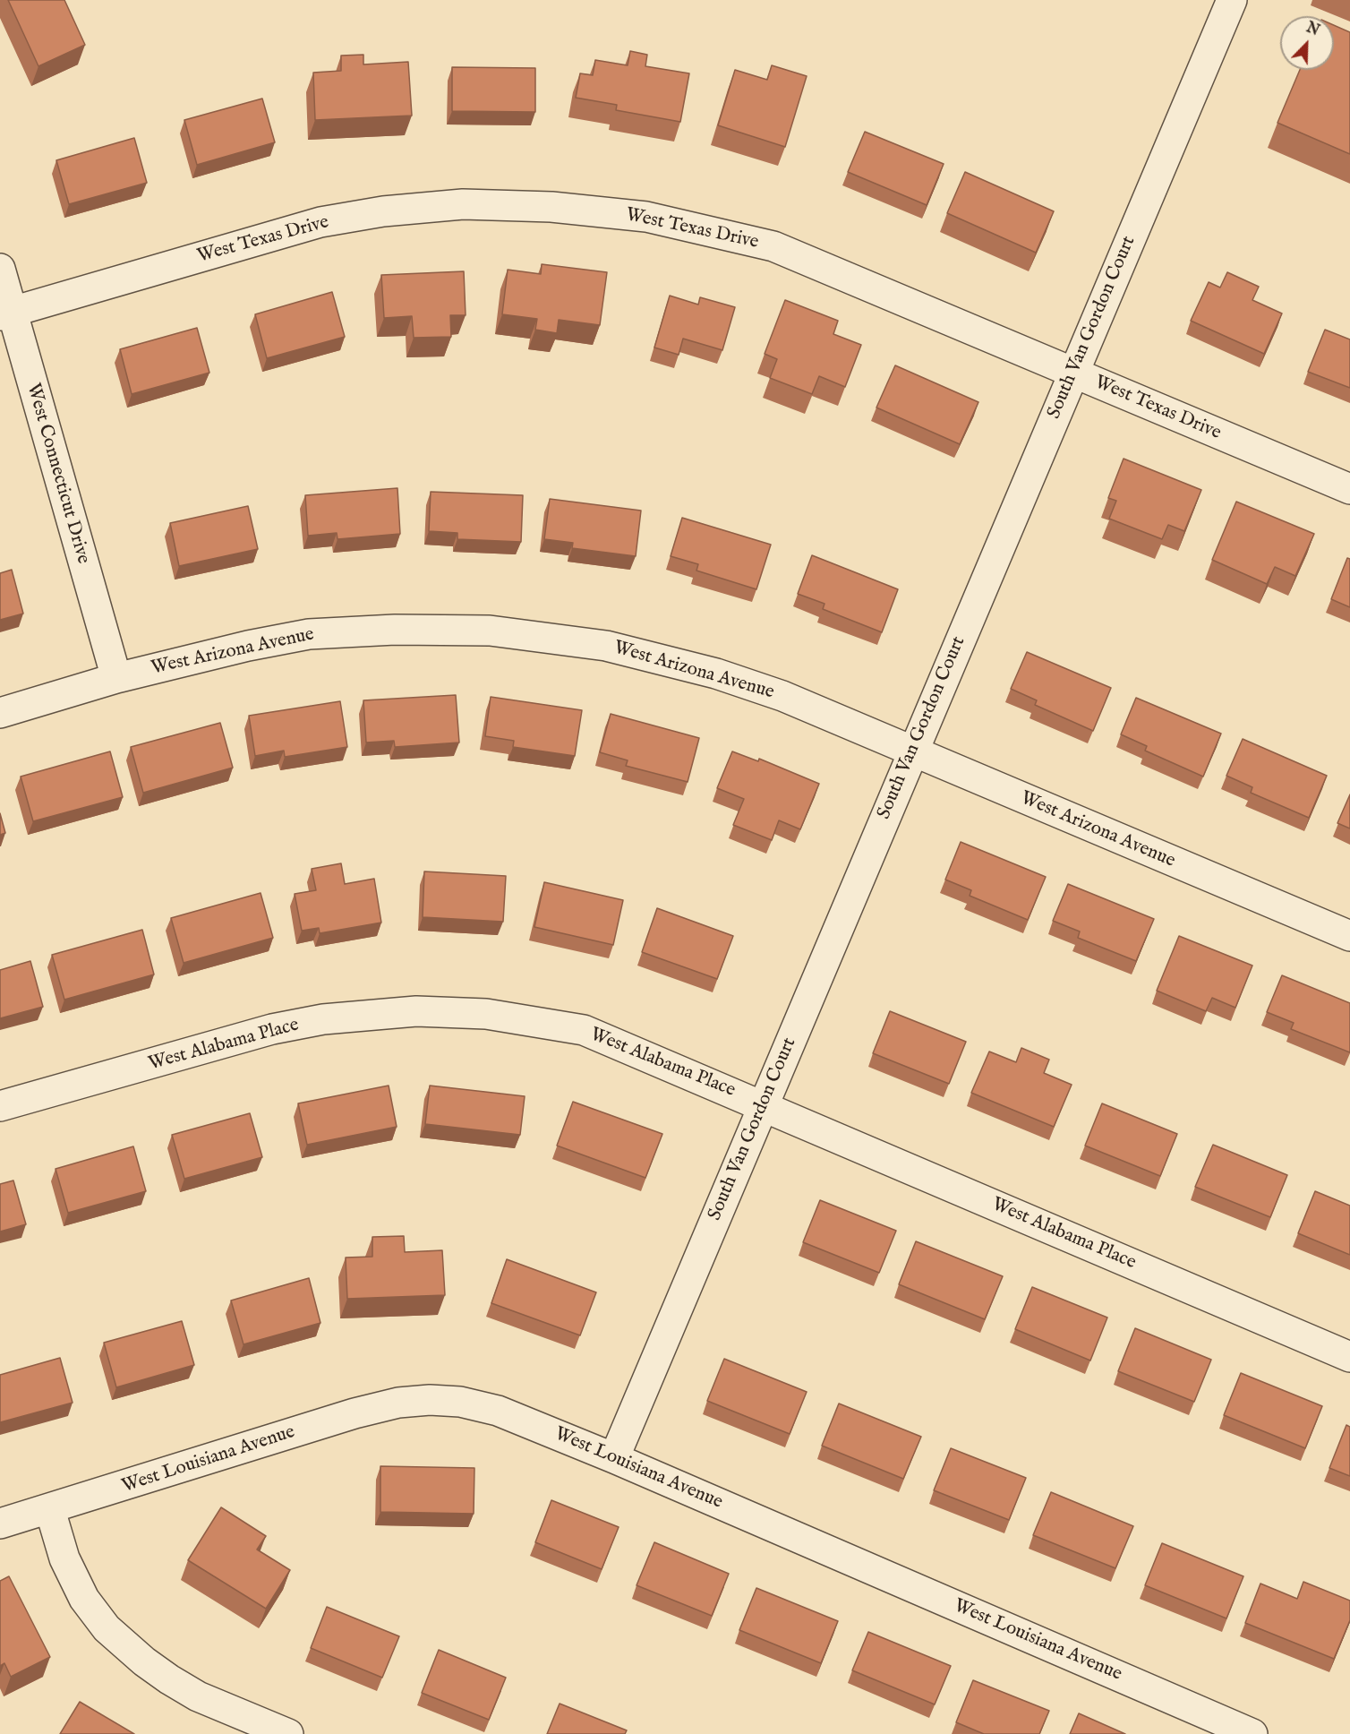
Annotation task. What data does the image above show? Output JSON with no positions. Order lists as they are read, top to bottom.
{
  "streets": {
    "street": [
      "West Texas Drive",
      "South Van Gordon Court",
      "West Connecticut Drive",
      "West Arizona Avenue",
      "West Alabama Place",
      "West Louisiana Avenue"
    ]
  },
  "crossings": [
    ["West Texas Drive", "South Van Gordon Court"],
    ["West Texas Drive", "West Connecticut Drive"],
    ["South Van Gordon Court", "West Arizona Avenue"],
    ["South Van Gordon Court", "West Alabama Place"],
    ["South Van Gordon Court", "West Louisiana Avenue"],
    ["West Connecticut Drive", "West Arizona Avenue"]
  ],
  "north": "top right"
}
